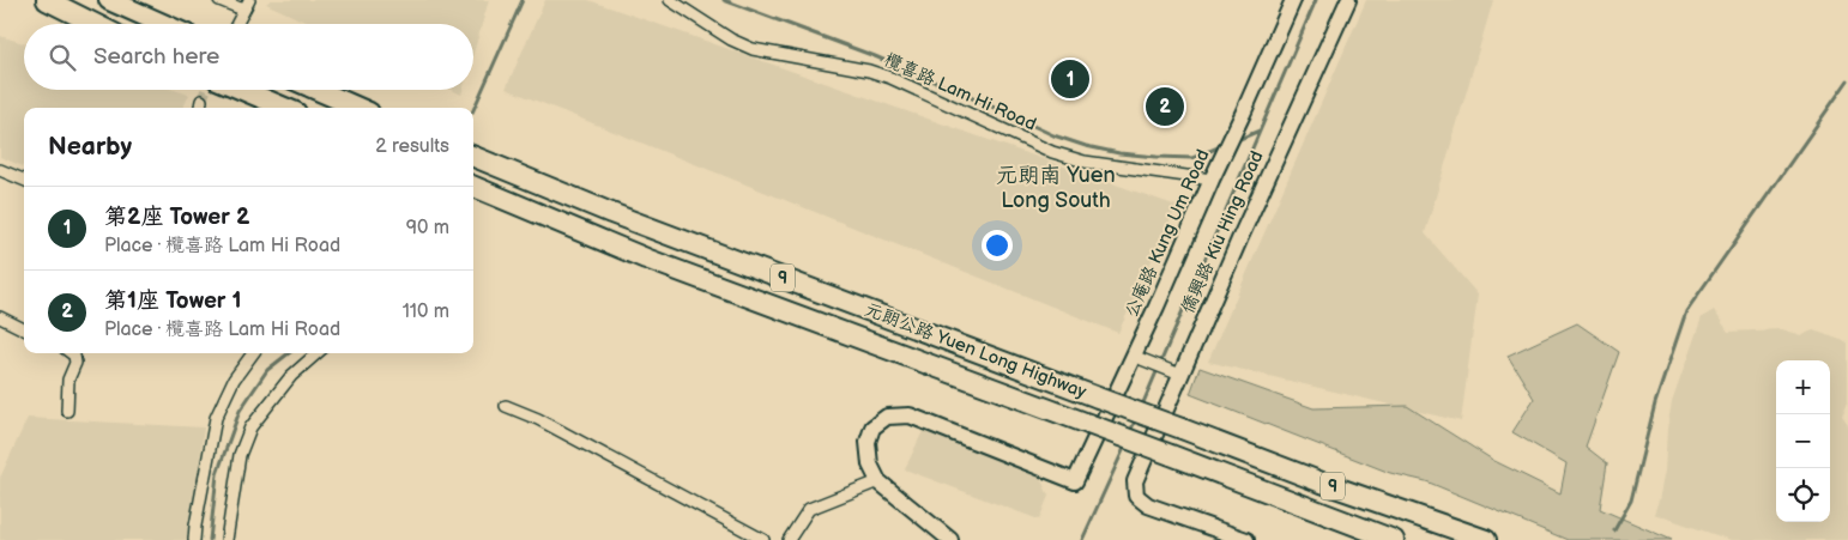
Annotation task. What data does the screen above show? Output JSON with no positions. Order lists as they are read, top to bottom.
{
  "streets": {
    "highway": ["9", "元朗公路 Yuen Long Highway"],
    "street": ["欖喜路 Lam Hi Road", "僑興路 Kiu Hing Road", "公庵路 Kung Um Road"]
  },
  "crossings": [
    ["欖喜路 Lam Hi Road", "公庵路 Kung Um Road"]
  ],
  "districts": ["元朗南 Yuen Long South"],
  "page": {
    "search": "Search here",
    "pins": ["1", "2"],
    "heading": ["Nearby", "2 results"],
    "list": [
      {
        "mark": "1",
        "name": "第2座 Tower 2",
        "note": "Place · 欖喜路 Lam Hi Road",
        "value": "90 m"
      },
      {
        "mark": "2",
        "name": "第1座 Tower 1",
        "note": "Place · 欖喜路 Lam Hi Road",
        "value": "110 m"
      }
    ],
    "map_buttons": ["+", "−"]
  }
}
